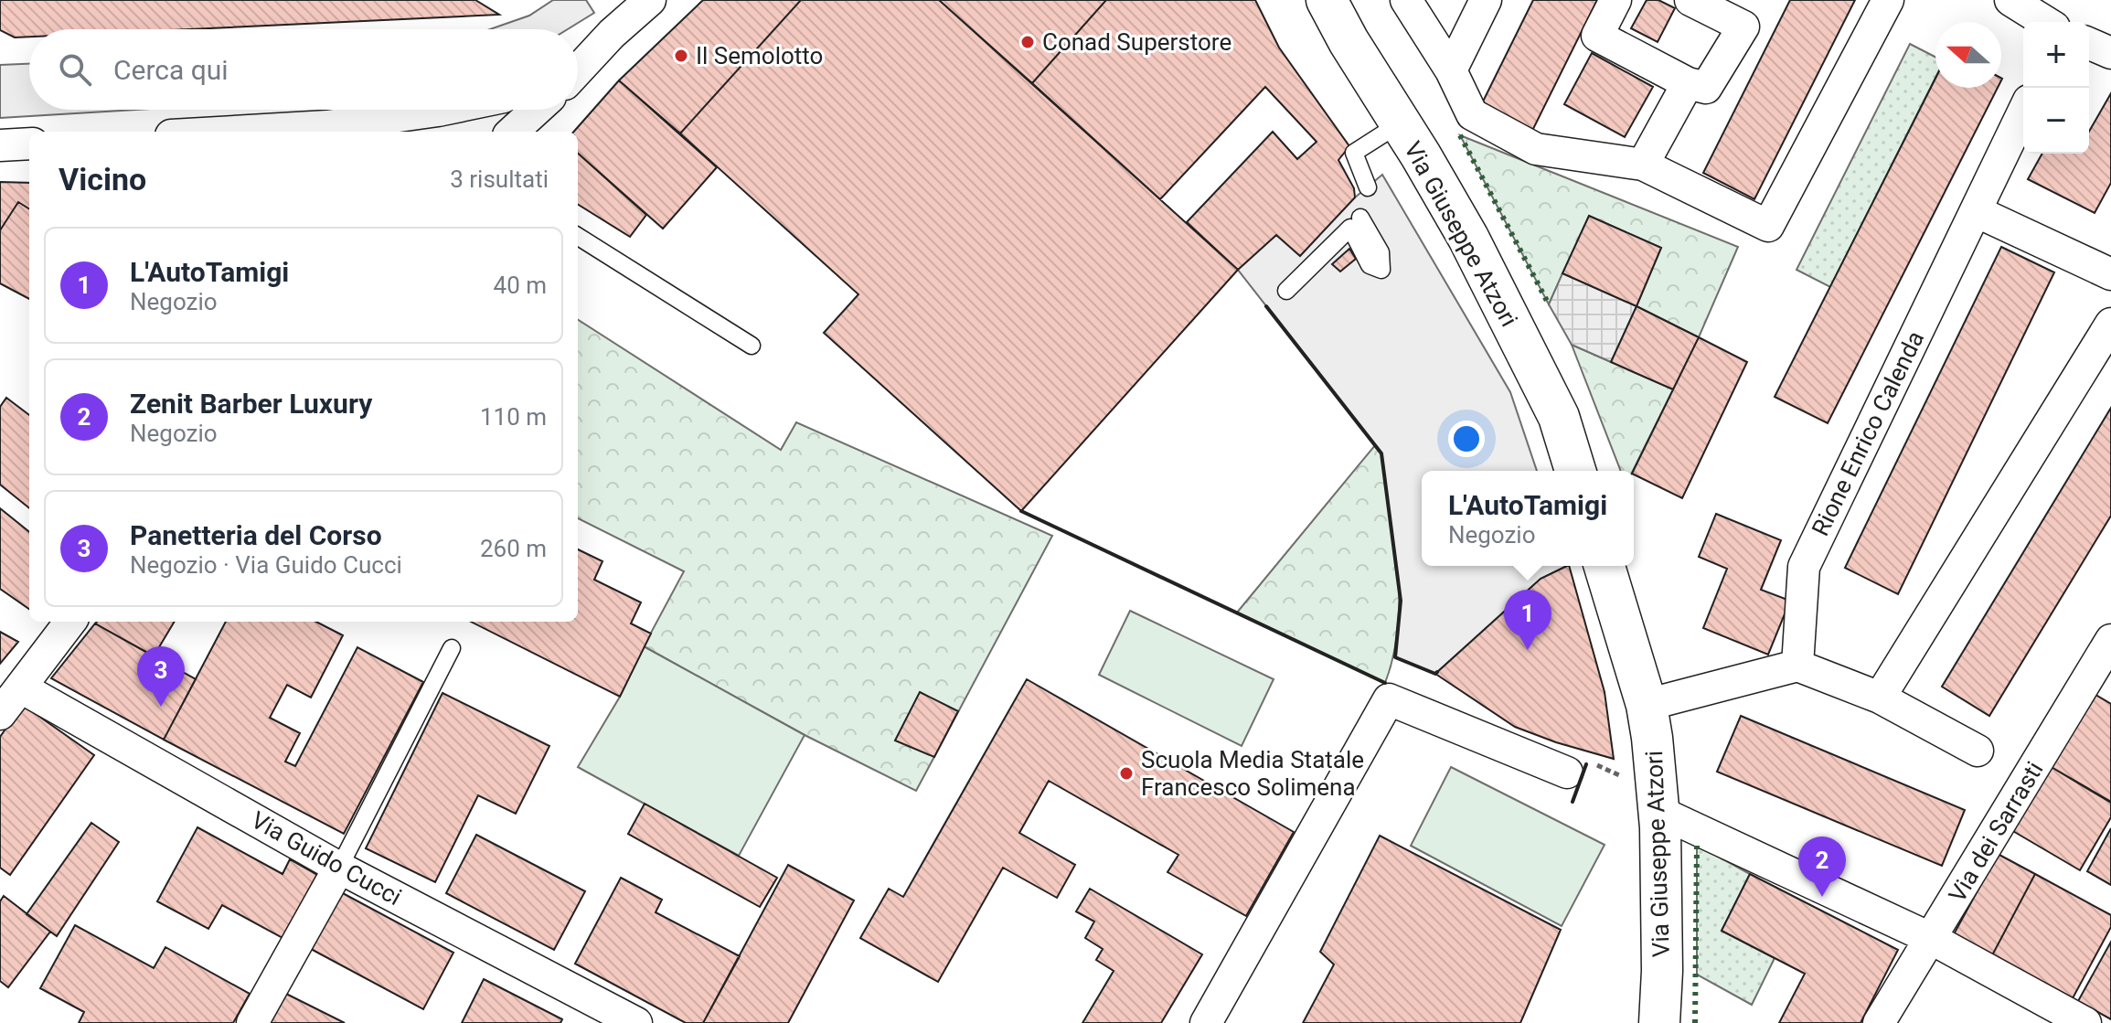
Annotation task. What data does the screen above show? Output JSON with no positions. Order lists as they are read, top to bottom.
{
  "streets": {
    "main road": ["Via Giuseppe Atzori"],
    "street": ["Rione Enrico Calenda", "Via dei Sarrasti", "Via Guido Cucci"]
  },
  "places": ["Conad Superstore", "Il Semolotto", "Scuola Media Statale Francesco Solimena"],
  "north": "left",
  "page": {
    "map_buttons": ["+", "−"],
    "search": "Cerca qui",
    "heading": ["Vicino", "3 risultati"],
    "list": [
      {
        "mark": "1",
        "name": "L'AutoTamigi",
        "note": "Negozio",
        "value": "40 m"
      },
      {
        "mark": "2",
        "name": "Zenit Barber Luxury",
        "note": "Negozio",
        "value": "110 m"
      },
      {
        "mark": "3",
        "name": "Panetteria del Corso",
        "note": "Negozio · Via Guido Cucci",
        "value": "260 m"
      }
    ],
    "popup": ["L'AutoTamigi", "Negozio"],
    "pins": ["1", "3", "2"]
  }
}
